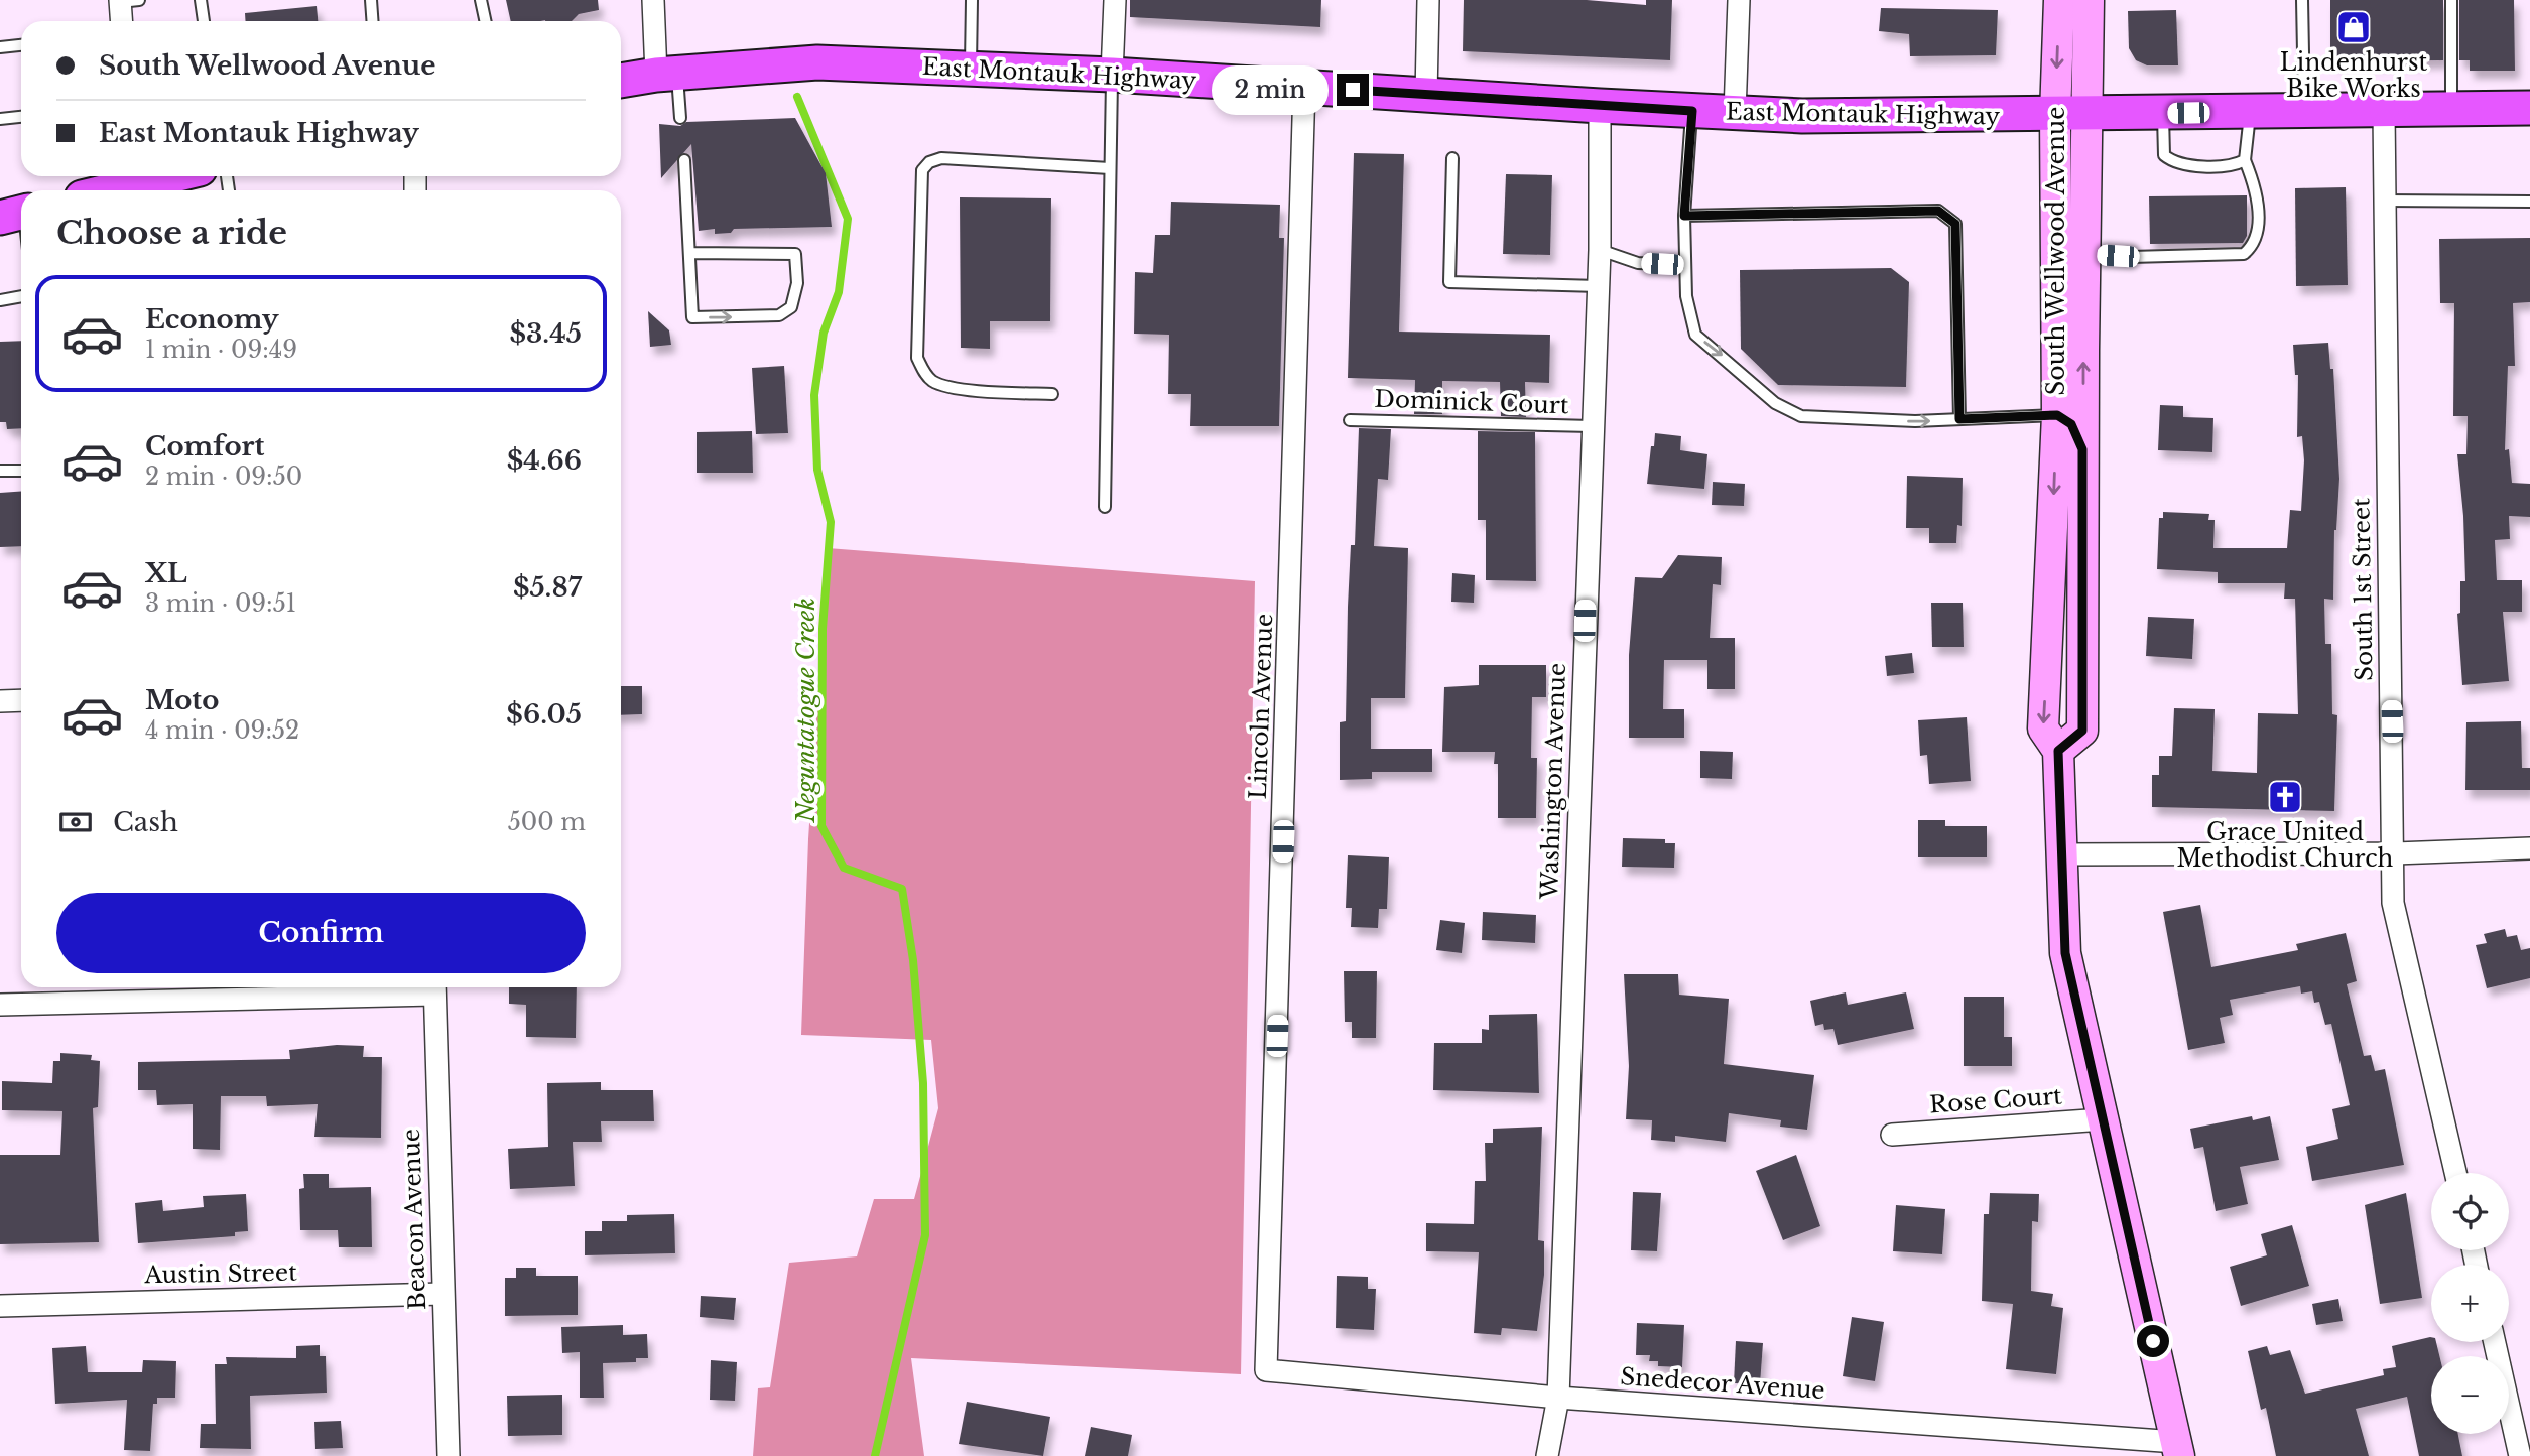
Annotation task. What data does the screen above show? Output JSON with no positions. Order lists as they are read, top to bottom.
{
  "streets": {
    "main road": ["East Montauk Highway", "South Wellwood Avenue"],
    "street": [
      "South 1st Street",
      "Lincoln Avenue",
      "Washington Avenue",
      "Rose Court",
      "Beacon Avenue",
      "Austin Street",
      "Snedecor Avenue"
    ],
    "lane": ["Dominick Court"]
  },
  "crossings": [
    ["East Montauk Highway", "South Wellwood Avenue"],
    ["East Montauk Highway", "South 1st Street"],
    ["East Montauk Highway", "Lincoln Avenue"],
    ["East Montauk Highway", "Washington Avenue"],
    ["South Wellwood Avenue", "Rose Court"],
    ["South Wellwood Avenue", "Snedecor Avenue"],
    ["Dominick Court", "Washington Avenue"],
    ["Lincoln Avenue", "Snedecor Avenue"],
    ["Washington Avenue", "Snedecor Avenue"],
    ["Beacon Avenue", "Austin Street"]
  ],
  "water": ["Neguntatogue Creek"],
  "places": {
    "shop": ["Lindenhurst Bike Works"],
    "church": ["Grace United Methodist Church"]
  },
  "page": {
    "banner": ["South Wellwood Avenue", "East Montauk Highway"],
    "bubble": "2 min",
    "heading": "Choose a ride",
    "list": [
      {
        "name": "Economy",
        "note": "1 min · 09:49",
        "value": "$3.45"
      },
      {
        "name": "Comfort",
        "note": "2 min · 09:50",
        "value": "$4.66"
      },
      {
        "name": "XL",
        "note": "3 min · 09:51",
        "value": "$5.87"
      },
      {
        "name": "Moto",
        "note": "4 min · 09:52",
        "value": "$6.05"
      }
    ],
    "pay": ["Cash", "500 m"],
    "buttons": "Confirm",
    "map_buttons": ["+", "−"]
  }
}
